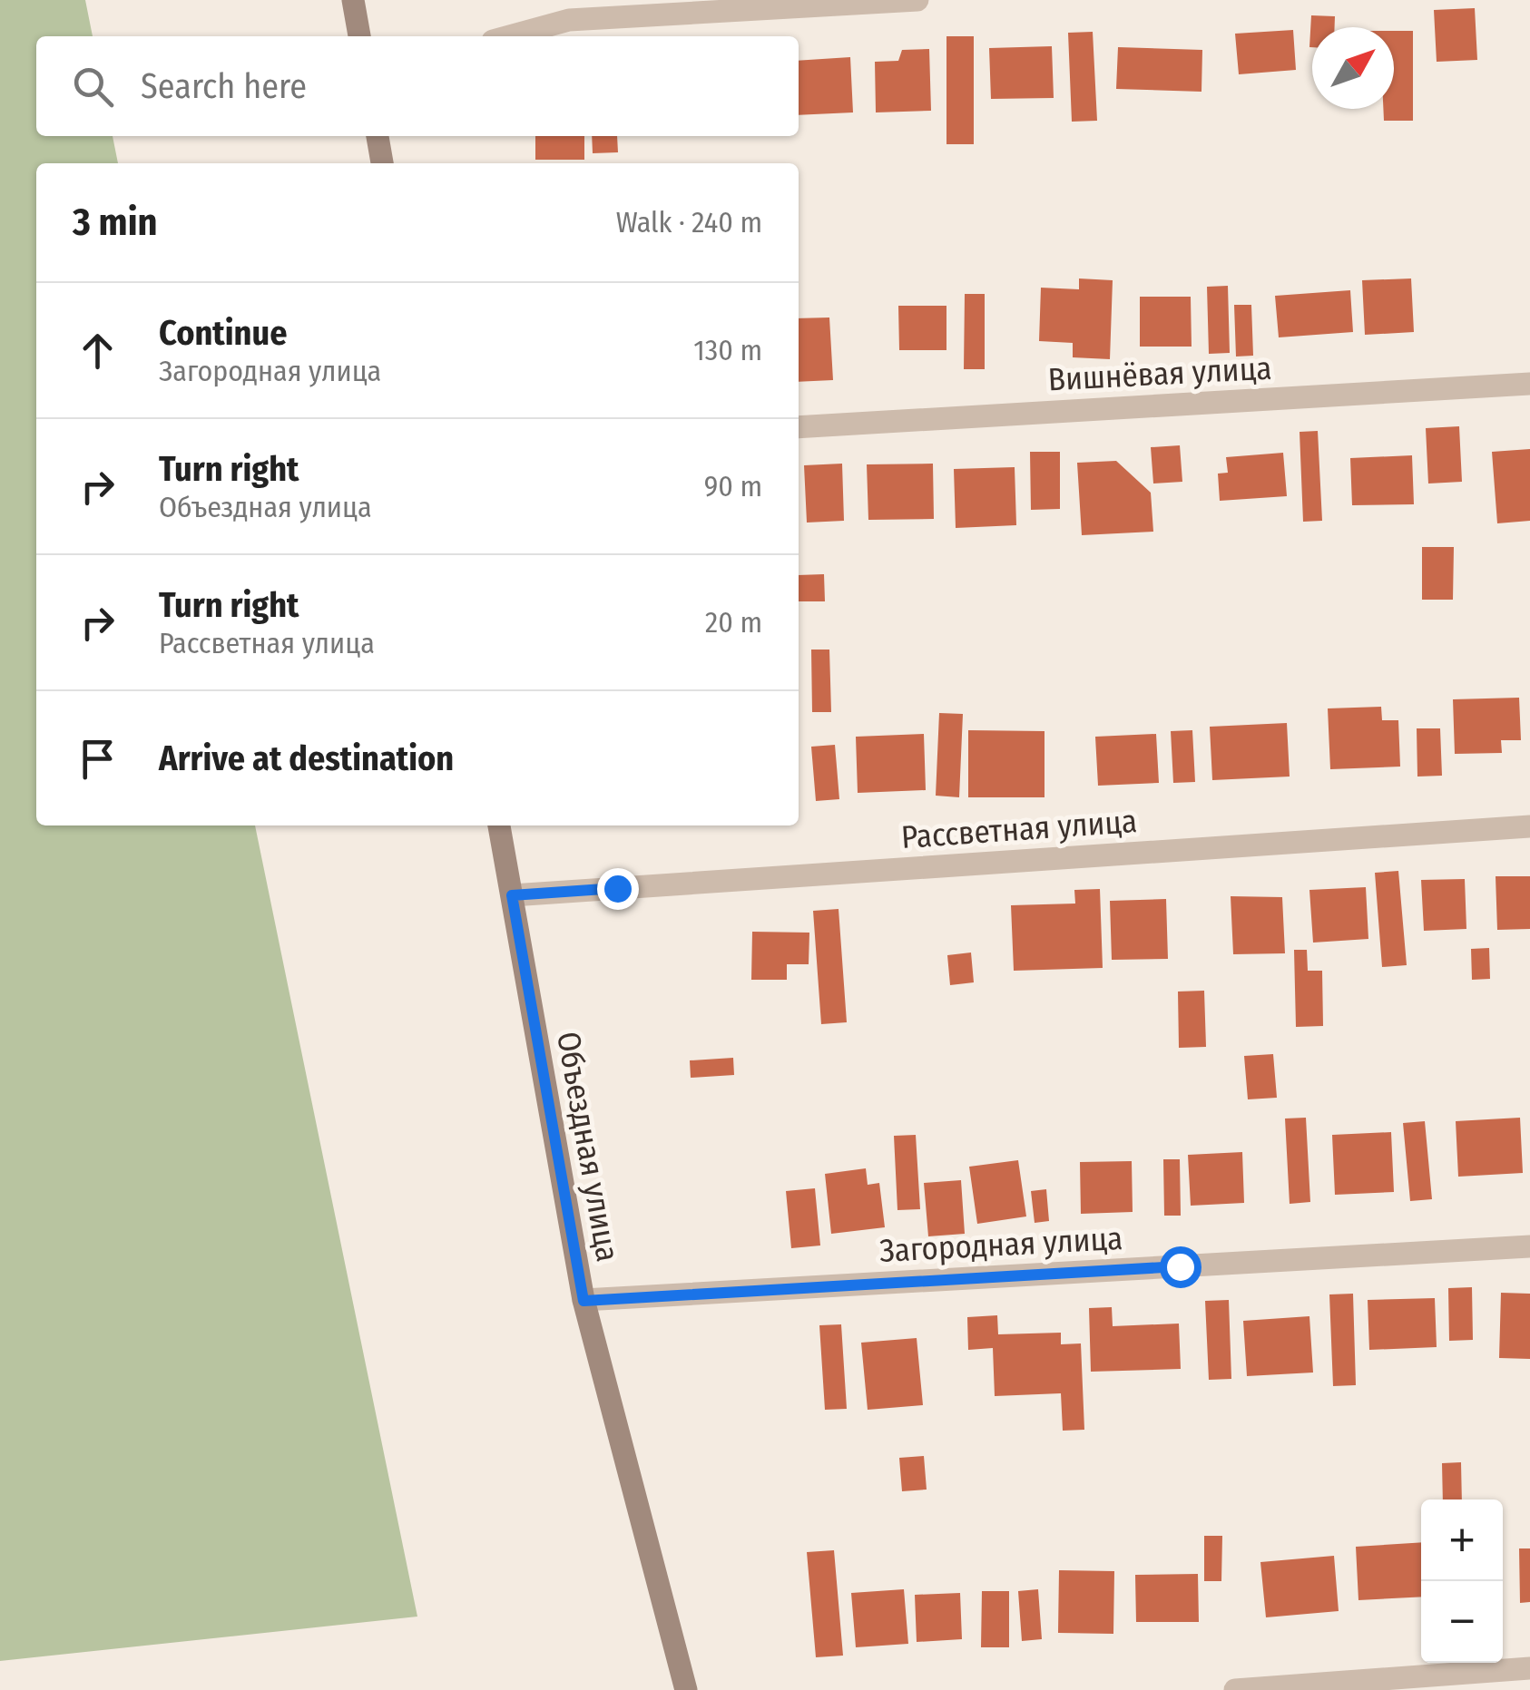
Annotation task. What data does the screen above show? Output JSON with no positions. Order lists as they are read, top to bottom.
{
  "streets": {
    "main road": ["Объездная улица"],
    "street": ["Вишнёвая улица", "Рассветная улица", "Загородная улица"]
  },
  "crossings": [
    ["Рассветная улица", "Объездная улица"],
    ["Объездная улица", "Загородная улица"]
  ],
  "north": "top right",
  "page": {
    "search": "Search here",
    "heading": ["3 min", "Walk · 240 m"],
    "list": [
      ["Continue", "Загородная улица", "130 m"],
      ["Turn right", "Объездная улица", "90 m"],
      ["Turn right", "Рассветная улица", "20 m"],
      "Arrive at destination"
    ],
    "map_buttons": ["+", "−"]
  }
}
